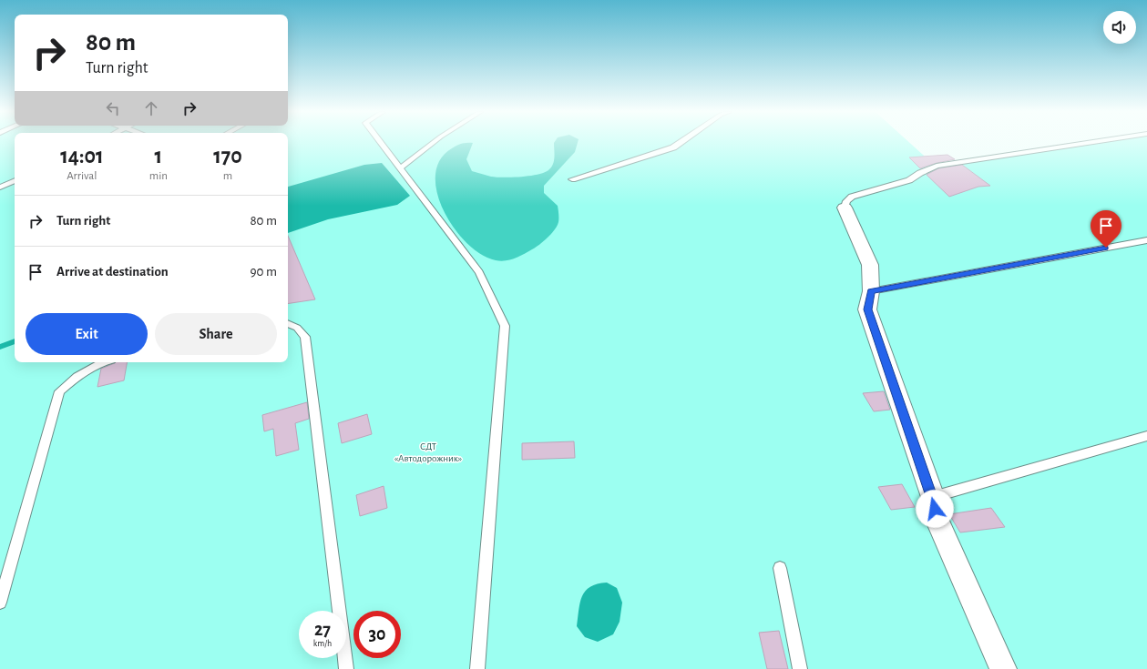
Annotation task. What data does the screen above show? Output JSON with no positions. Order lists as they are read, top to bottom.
{
  "parks": ["СДТ «Автодорожник»"],
  "page": {
    "turn": ["80 m", "Turn right"],
    "eta": [
      "14:01",
      "Arrival",
      "1",
      "min",
      "170",
      "m"
    ],
    "list": [
      {
        "name": "Turn right",
        "value": "80 m"
      },
      {
        "name": "Arrive at destination",
        "value": "90 m"
      }
    ],
    "buttons": ["Exit", "Share"],
    "speed": "27 km/h",
    "limit": "30"
  }
}
